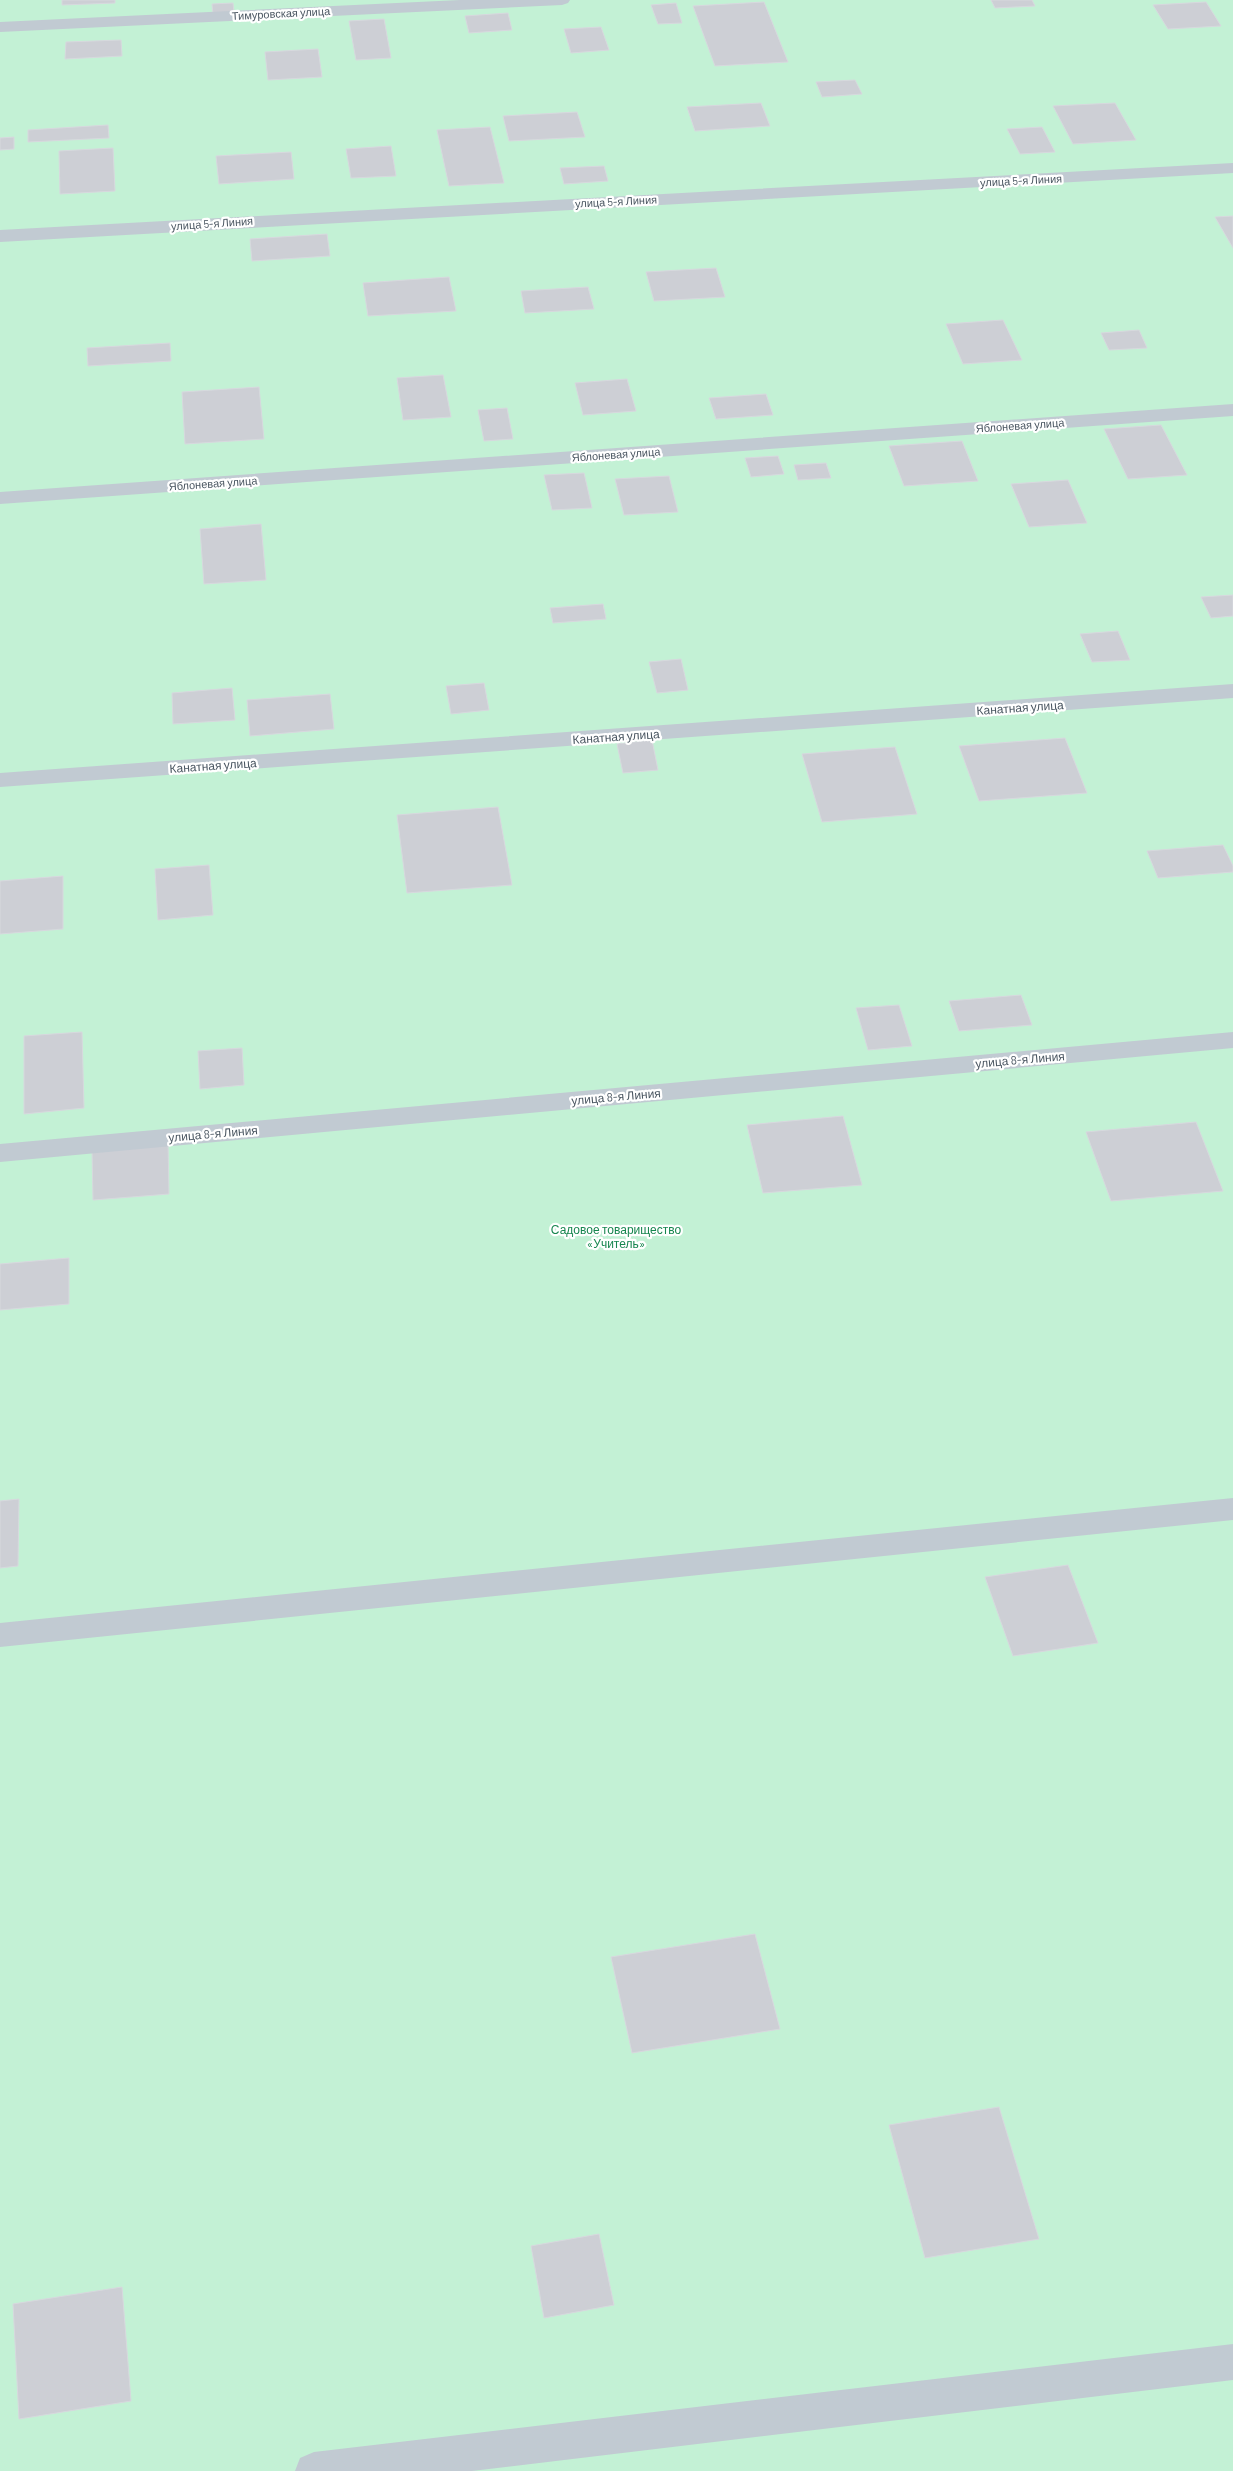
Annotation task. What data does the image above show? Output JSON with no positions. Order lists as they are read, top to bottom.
{
  "streets": {
    "street": [
      "Тимуровская улица",
      "улица 5-я Линия",
      "Яблоневая улица",
      "Канатная улица",
      "улица 8-я Линия"
    ]
  },
  "parks": ["Садовое товарищество «Учитель»"]
}
